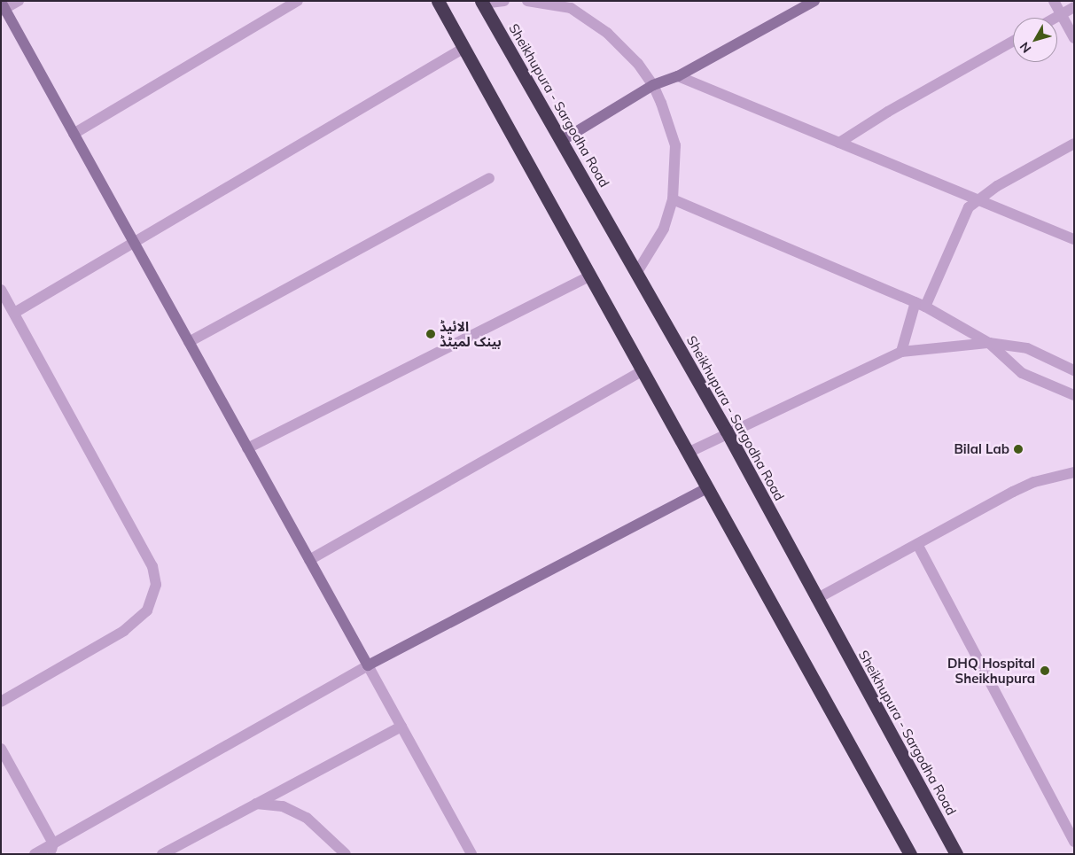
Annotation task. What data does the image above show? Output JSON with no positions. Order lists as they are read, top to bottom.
{
  "streets": {
    "highway": ["Sheikhupura - Sargodha Road"]
  },
  "places": ["الائیڈ بینک لمیٹڈ", "Bilal Lab", "DHQ Hospital Sheikhupura"],
  "north": "bottom left"
}
